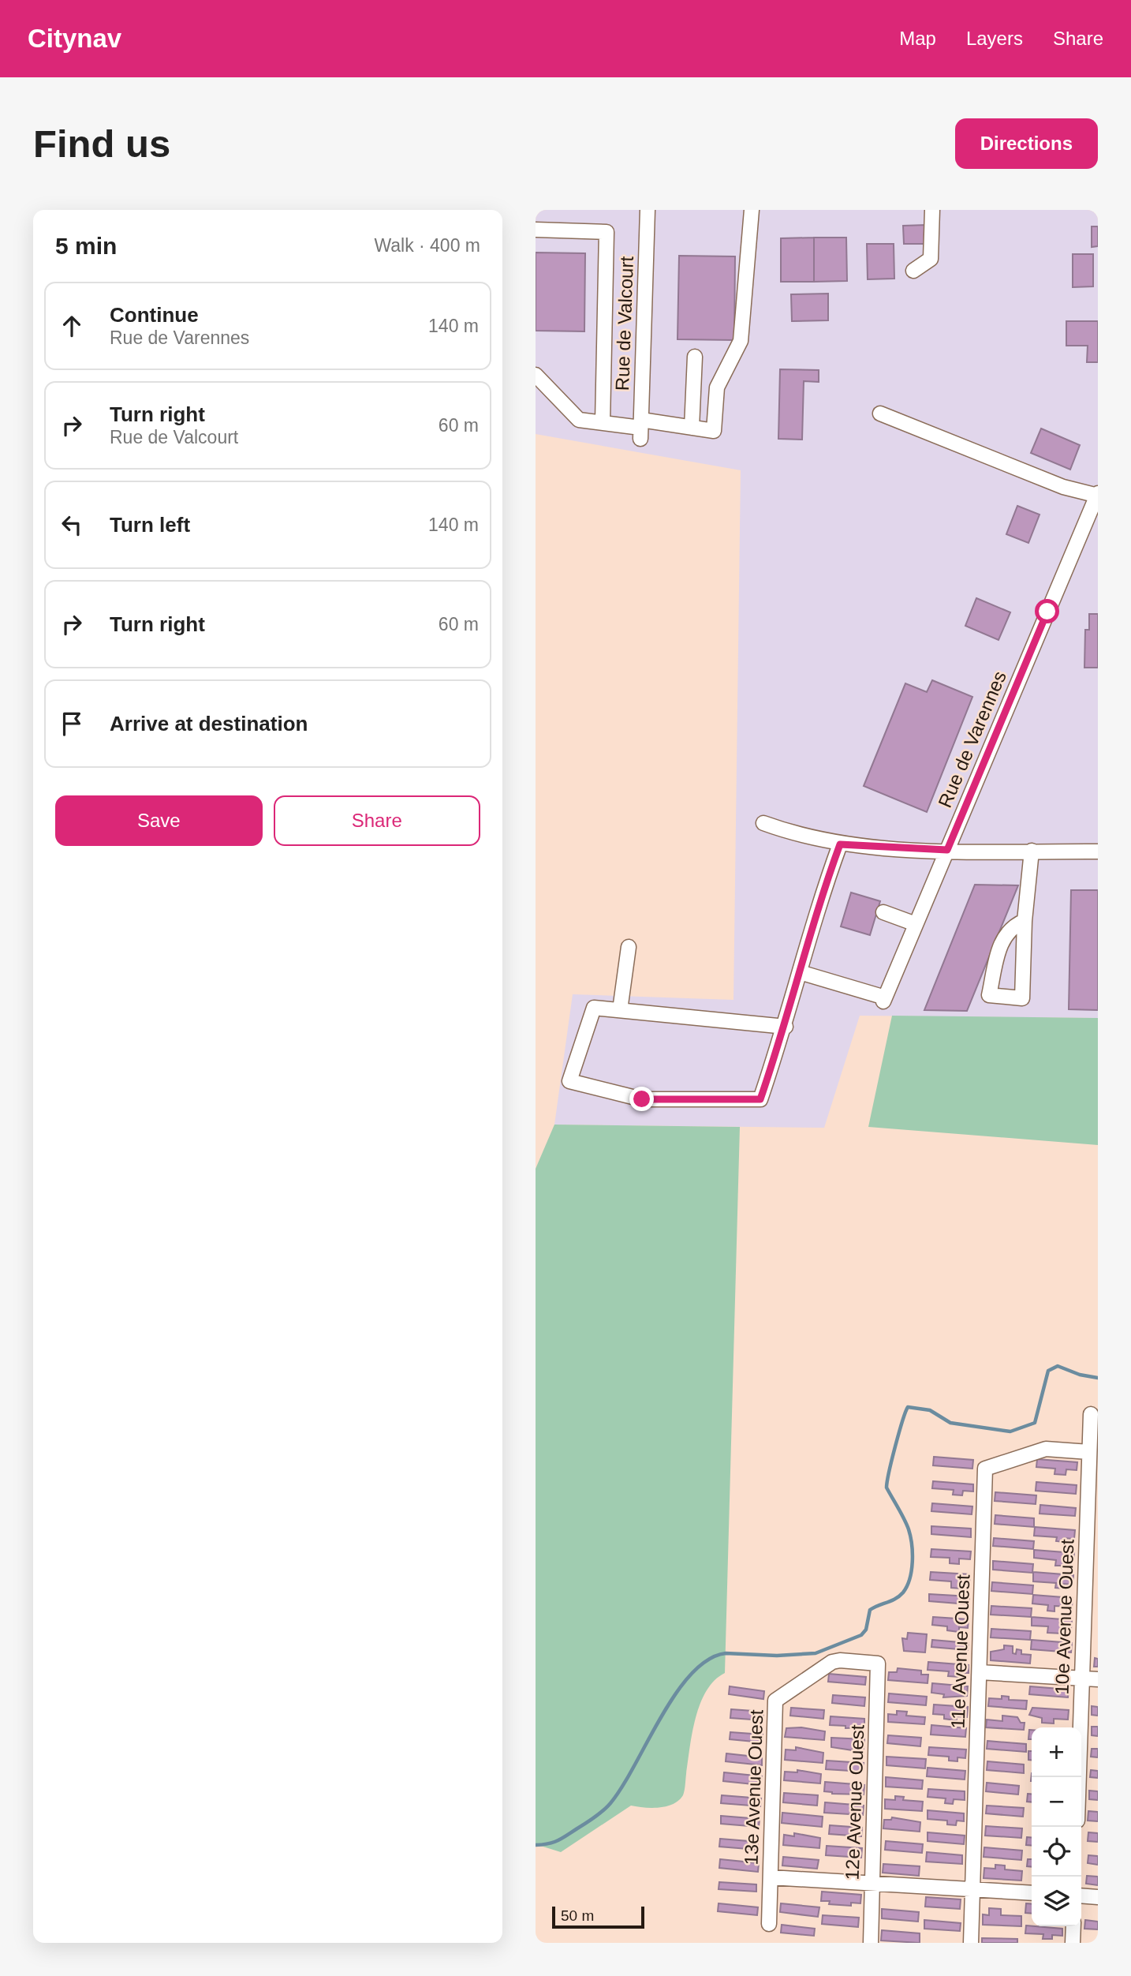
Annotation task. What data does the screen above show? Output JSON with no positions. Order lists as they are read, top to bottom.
{
  "streets": {
    "street": [
      "Rue de Valcourt",
      "Rue de Varennes",
      "10e Avenue Ouest",
      "11e Avenue Ouest",
      "13e Avenue Ouest",
      "12e Avenue Ouest"
    ]
  },
  "crossings": [
    ["10e Avenue Ouest", "11e Avenue Ouest"],
    ["13e Avenue Ouest", "12e Avenue Ouest"]
  ],
  "scale_bar": "50 m",
  "page": {
    "header": "Citynav",
    "nav": ["Map", "Layers", "Share"],
    "buttons": [
      "Directions",
      ["Save", "Share"]
    ],
    "title": "Find us",
    "heading": ["5 min", "Walk · 400 m"],
    "list": [
      ["Continue", "Rue de Varennes", "140 m"],
      ["Turn right", "Rue de Valcourt", "60 m"],
      ["Turn left", "140 m"],
      ["Turn right", "60 m"],
      "Arrive at destination"
    ],
    "map_buttons": ["+", "−"],
    "scale": "50 m"
  }
}
